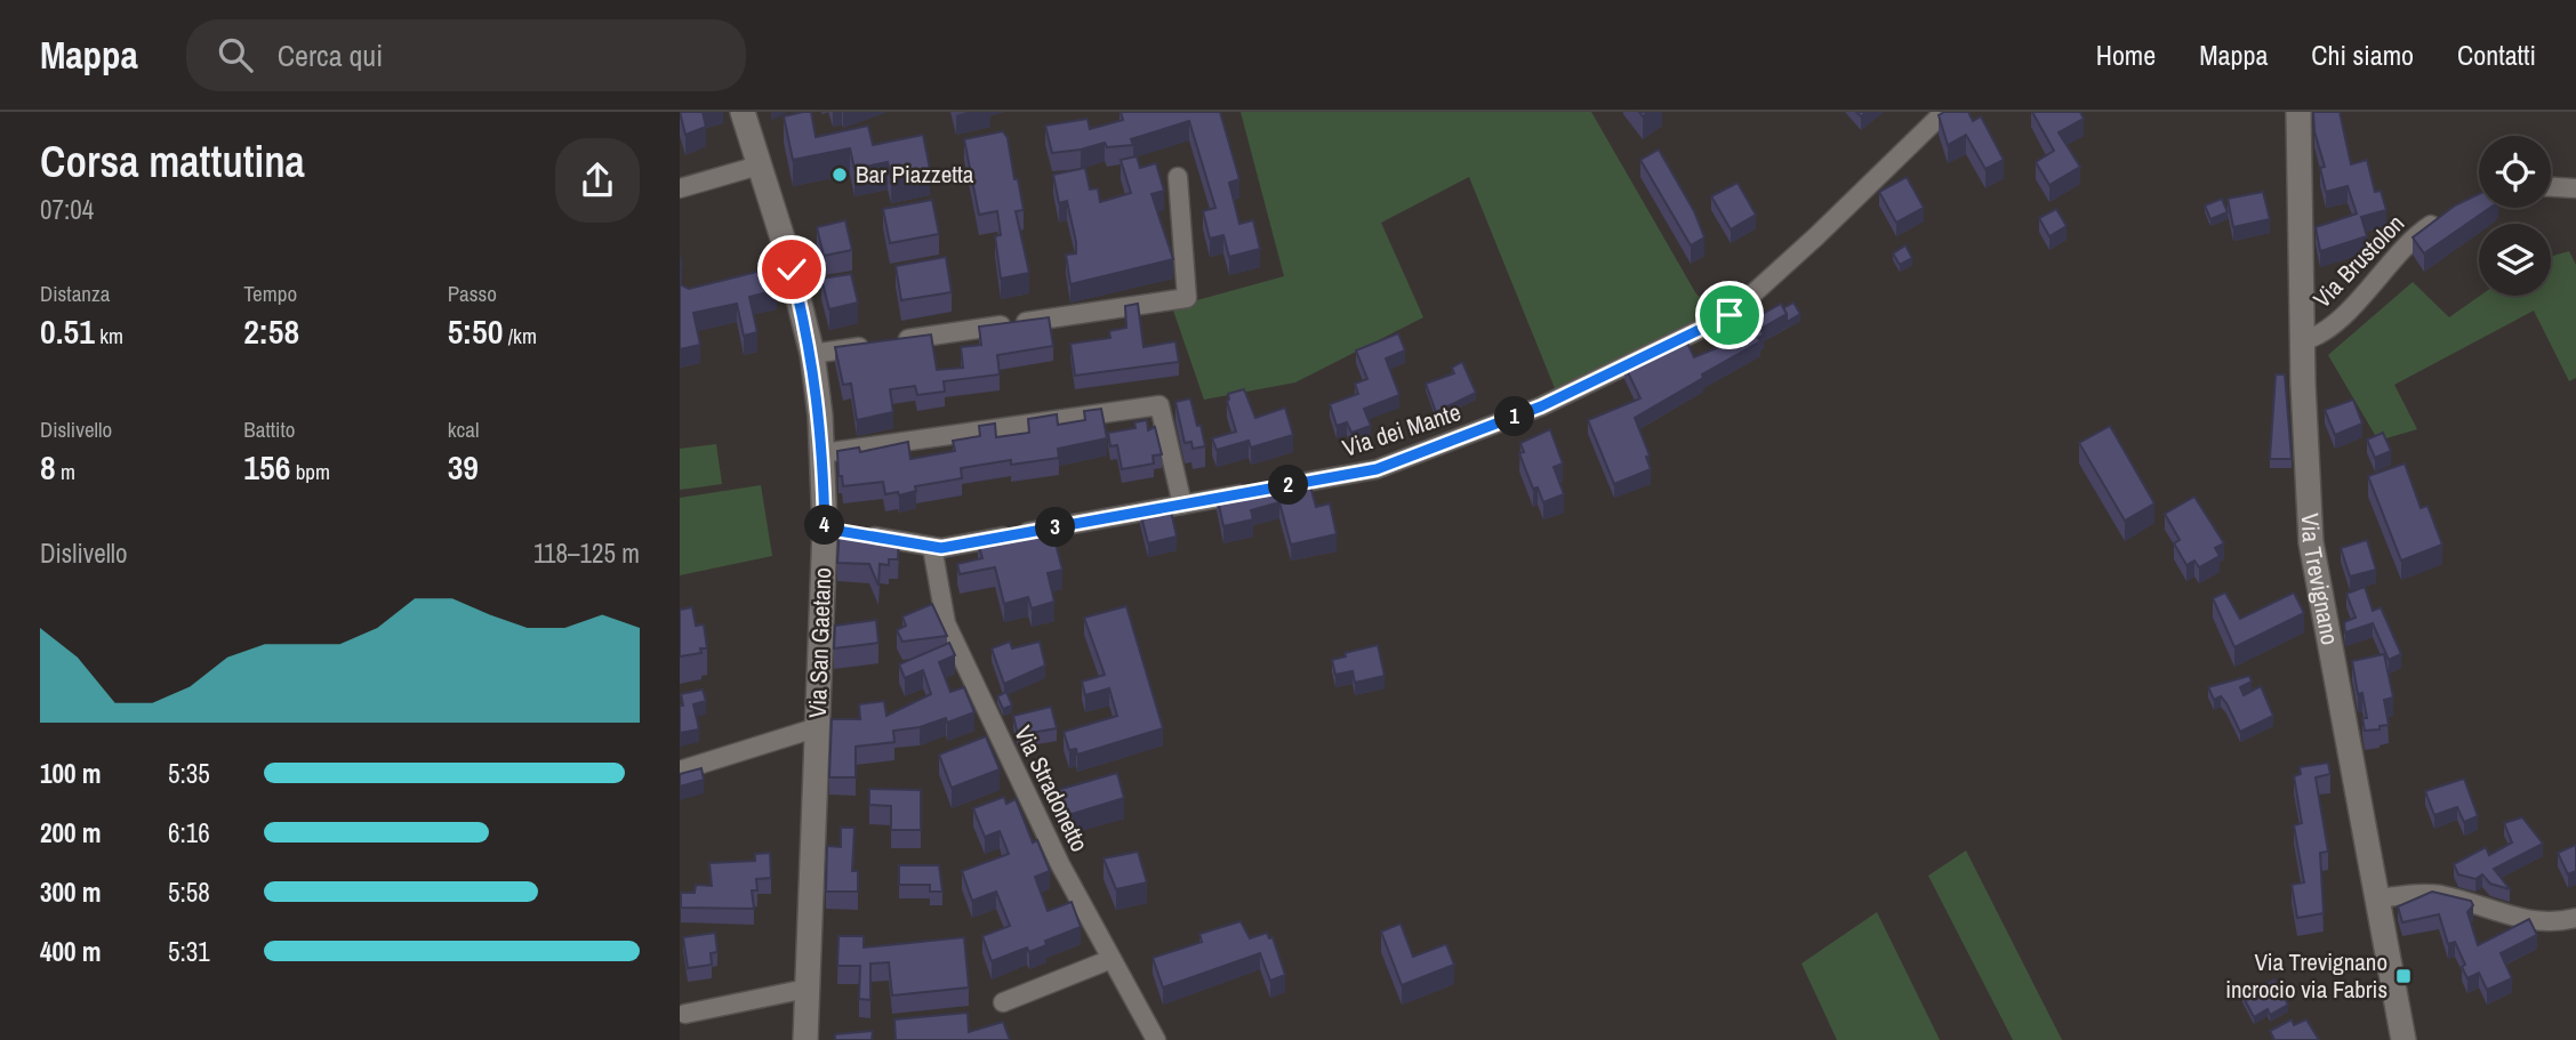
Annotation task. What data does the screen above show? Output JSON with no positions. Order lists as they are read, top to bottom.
{
  "streets": {
    "street": [
      "Via Brustolon",
      "Via dei Mante",
      "Via Trevignano",
      "Via San Gaetano",
      "Via Stradonetto"
    ]
  },
  "crossings": [
    ["Via Brustolon", "Via Trevignano"],
    ["Via dei Mante", "Via San Gaetano"],
    ["Via dei Mante", "Via Stradonetto"]
  ],
  "places": {
    "other": ["Bar Piazzetta"],
    "transit": ["Via Trevignano incrocio via Fabris"]
  },
  "page": {
    "header": "Mappa",
    "search": "Cerca qui",
    "nav": [
      "Home",
      "Mappa",
      "Chi siamo",
      "Contatti"
    ],
    "heading": ["Corsa mattutina", "07:04"],
    "stats": [
      ["Distanza", "0.51 km"],
      ["Tempo", "2:58"],
      ["Passo", "5:50 /km"],
      ["Dislivello", "8 m"],
      ["Battito", "156 bpm"],
      ["kcal", "39"]
    ],
    "pins": [
      "1",
      "2",
      "4",
      "3"
    ],
    "chart": ["Dislivello", "118–125 m"],
    "list": [
      {
        "name": "100 m",
        "note": "5:35"
      },
      {
        "name": "200 m",
        "note": "6:16"
      },
      {
        "name": "300 m",
        "note": "5:58"
      },
      {
        "name": "400 m",
        "note": "5:31"
      }
    ]
  }
}
